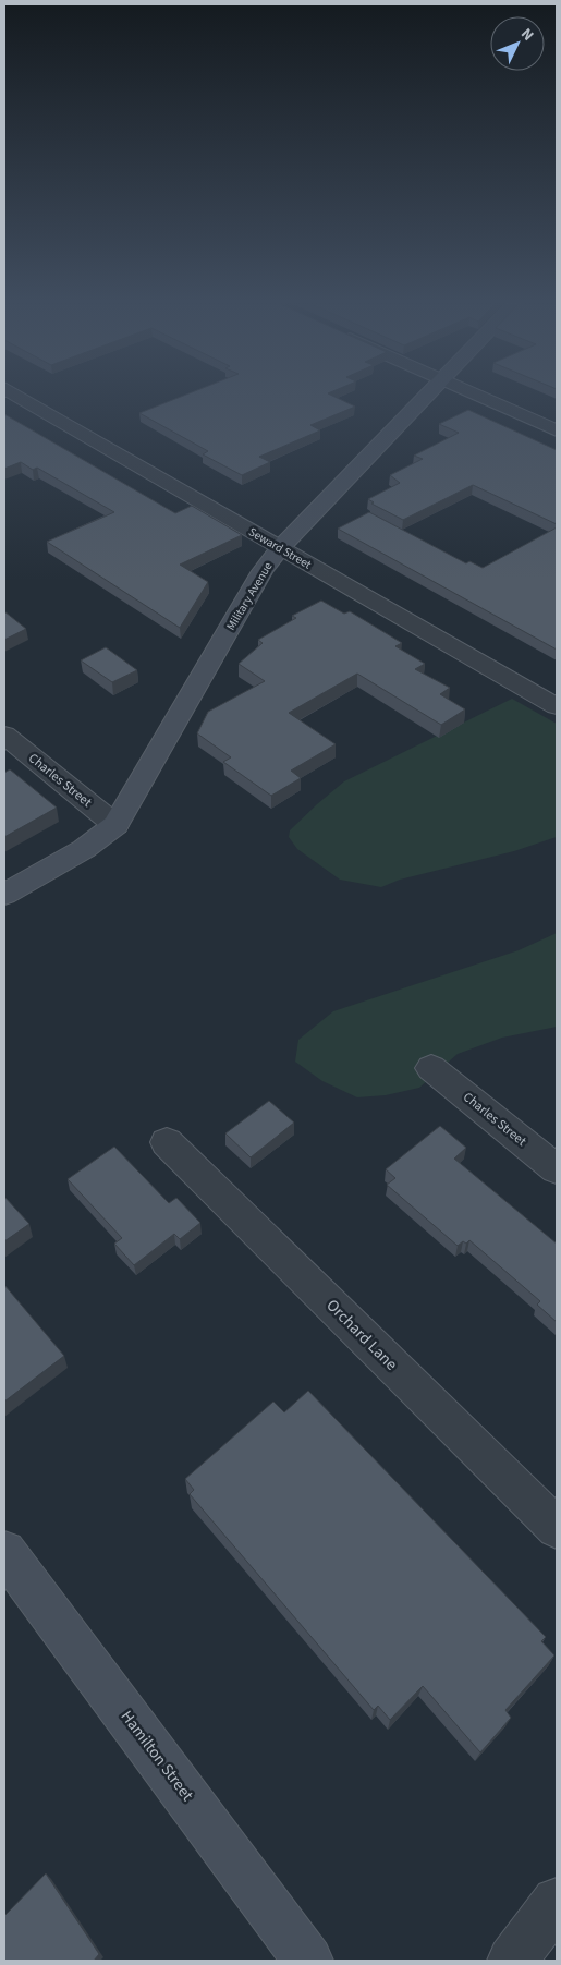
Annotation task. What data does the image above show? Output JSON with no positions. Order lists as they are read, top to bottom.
{
  "streets": {
    "street": [
      "Seward Street",
      "Military Avenue",
      "Charles Street",
      "Orchard Lane",
      "Hamilton Street"
    ]
  },
  "crossings": [
    ["Seward Street", "Military Avenue"],
    ["Military Avenue", "Charles Street"]
  ],
  "north": "top right"
}
